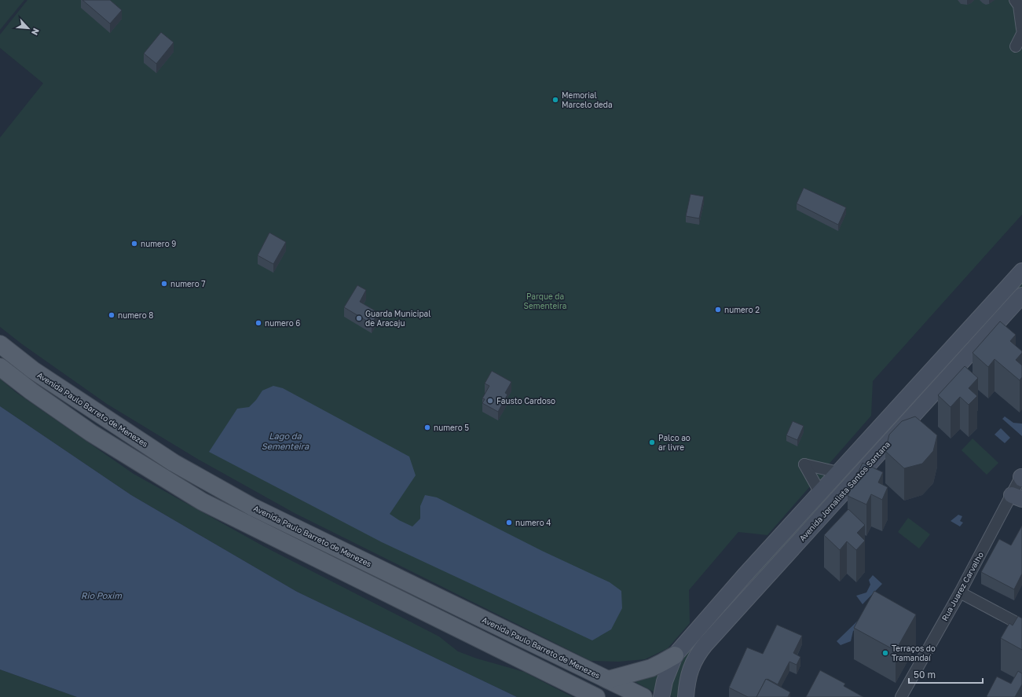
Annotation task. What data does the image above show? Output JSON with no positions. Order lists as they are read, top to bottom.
{
  "streets": {
    "main road": ["Avenida Paulo Barreto de Menezes", "Avenida Jornalista Santos Santana"],
    "street": ["Rua Juarez Carvalho"]
  },
  "water": ["Lago da Sementeira", "Rio Poxim"],
  "parks": ["Parque da Sementeira"],
  "places": [
    "Memorial Marcelo deda",
    "numero 9",
    "numero 7",
    "numero 2",
    "numero 8",
    "Guarda Municipal de Aracaju",
    "numero 6",
    "Fausto Cardoso",
    "numero 5",
    "Palco ao ar livre",
    "numero 4",
    "Terraços do Tramandaí"
  ],
  "scale_bar": "50 m",
  "north": "bottom right"
}
